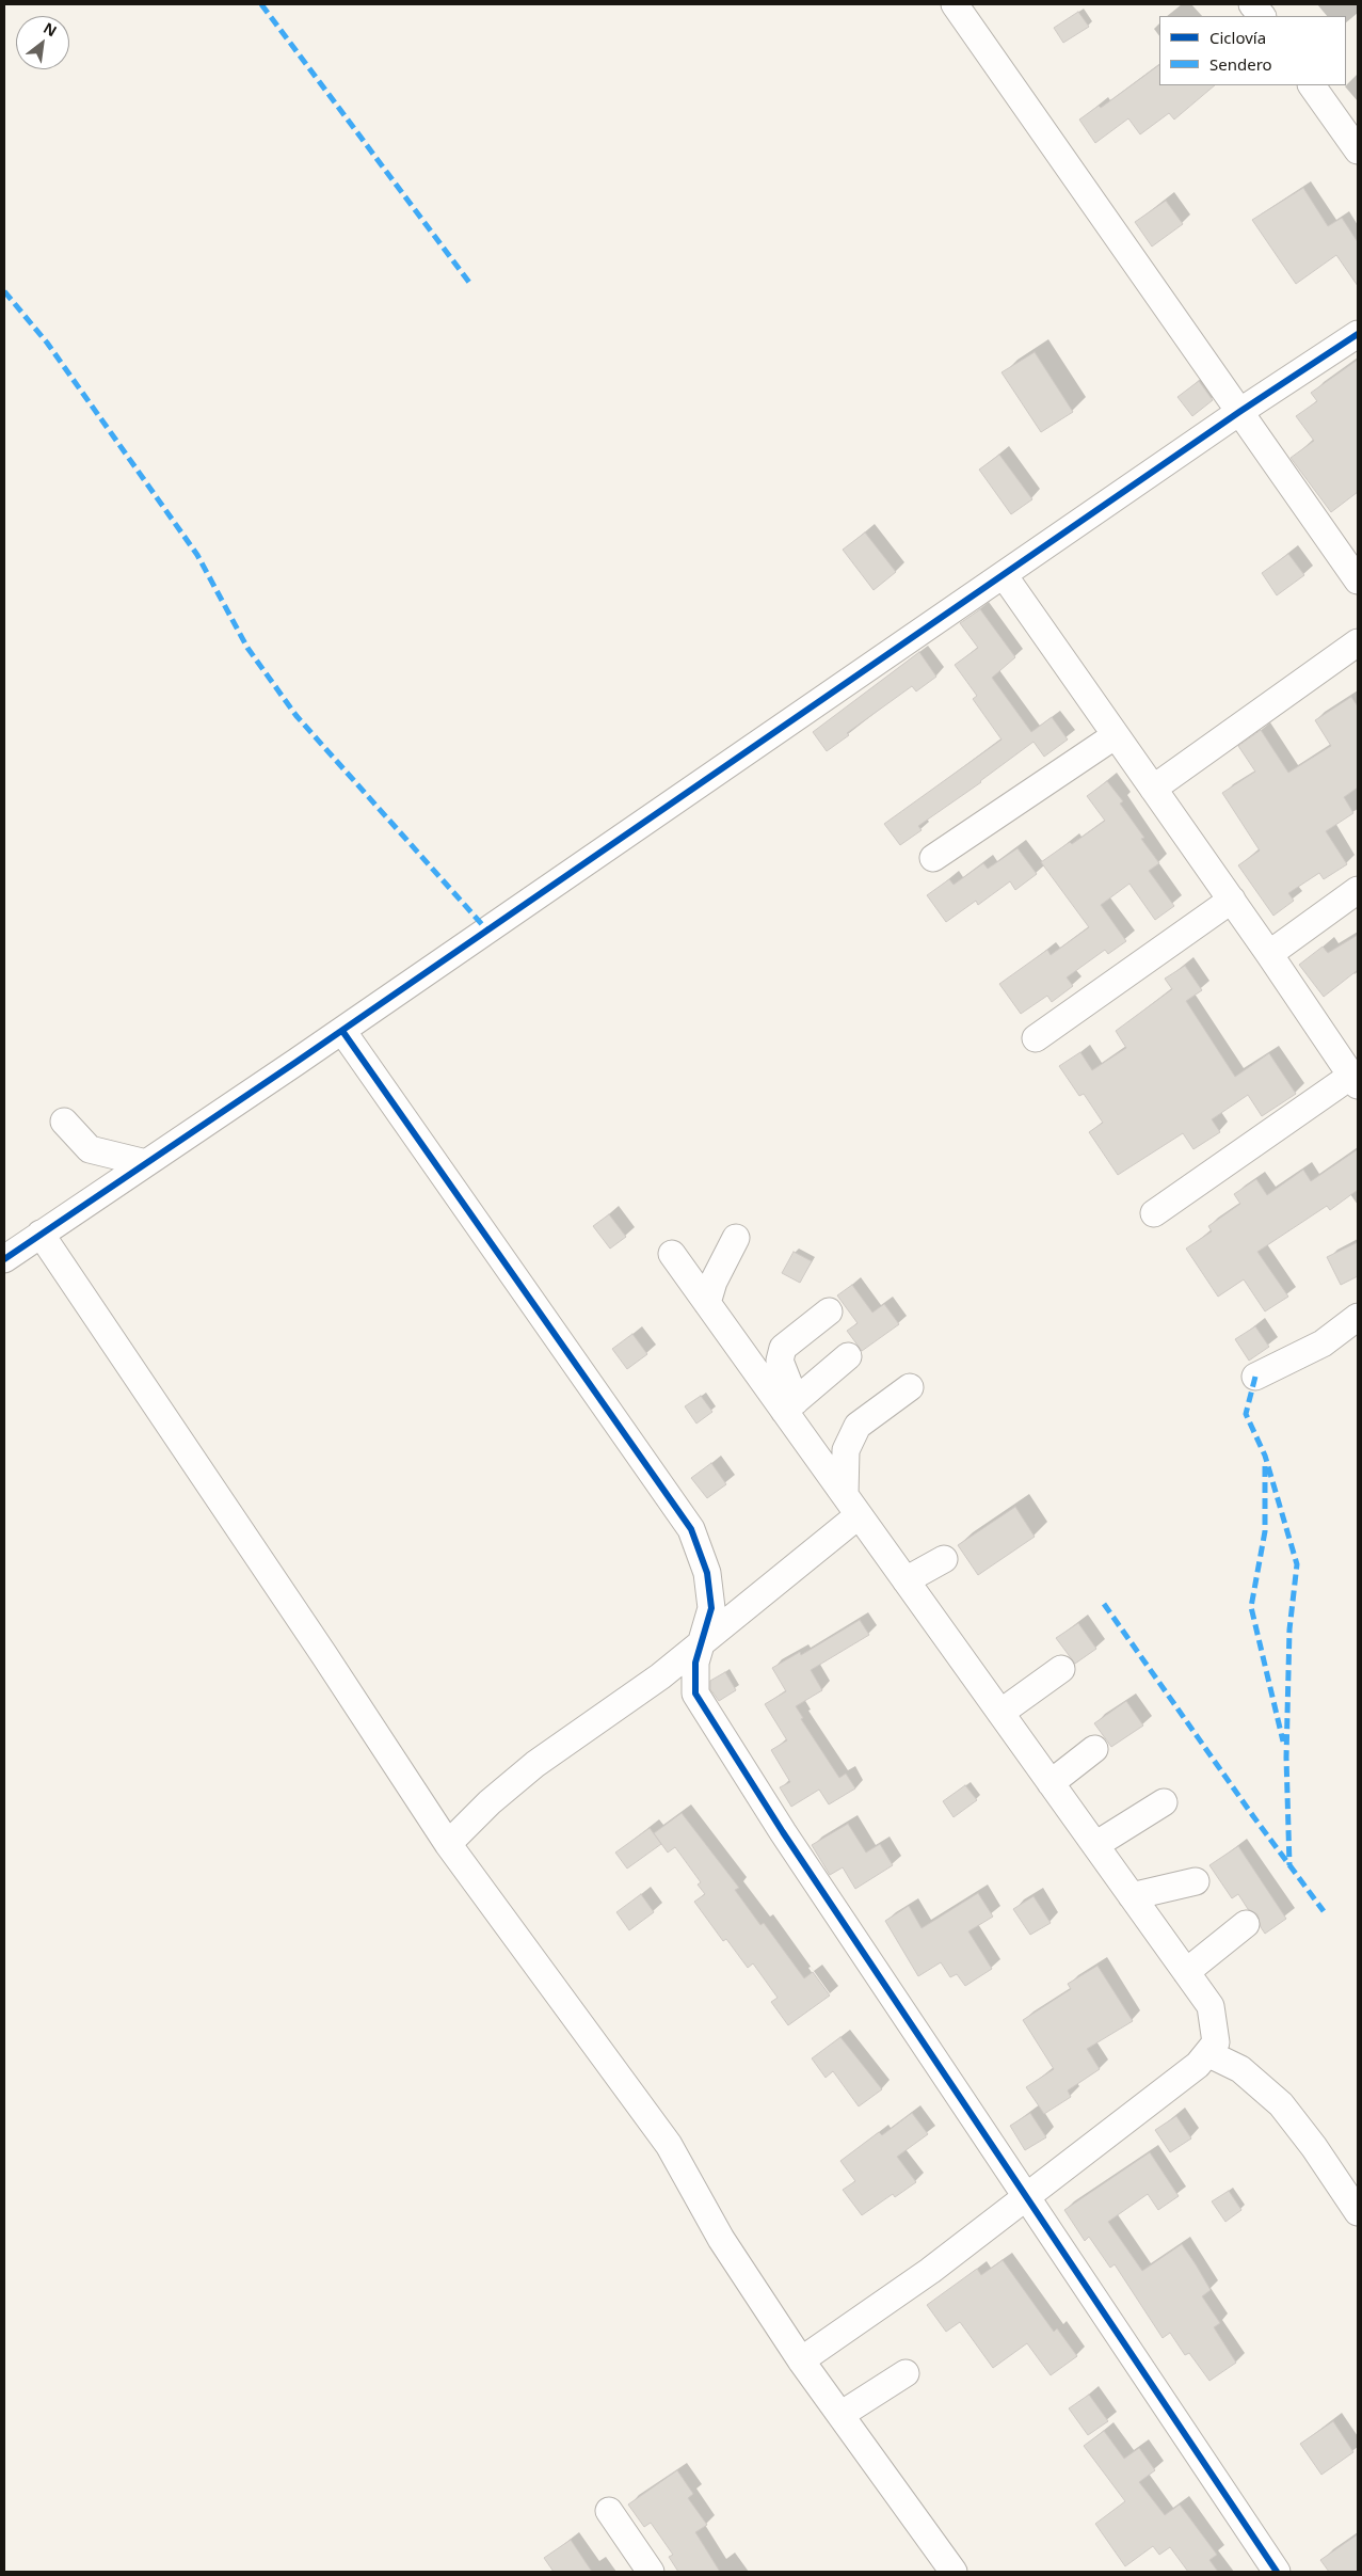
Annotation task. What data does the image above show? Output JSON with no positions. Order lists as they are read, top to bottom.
{
  "legend": ["Ciclovía", "Sendero"],
  "north": "top right"
}
